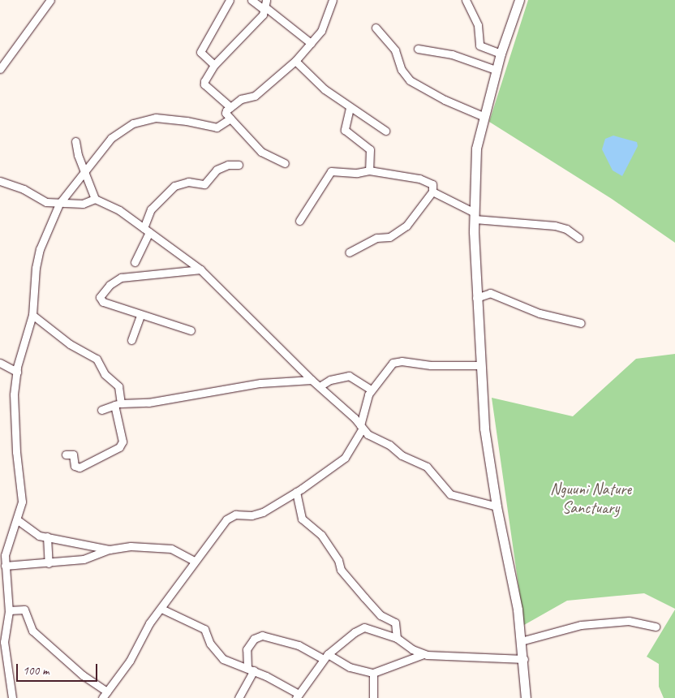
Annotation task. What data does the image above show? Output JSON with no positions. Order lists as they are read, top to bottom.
{
  "parks": ["Nguuni Nature Sanctuary"],
  "scale_bar": "100 m"
}
